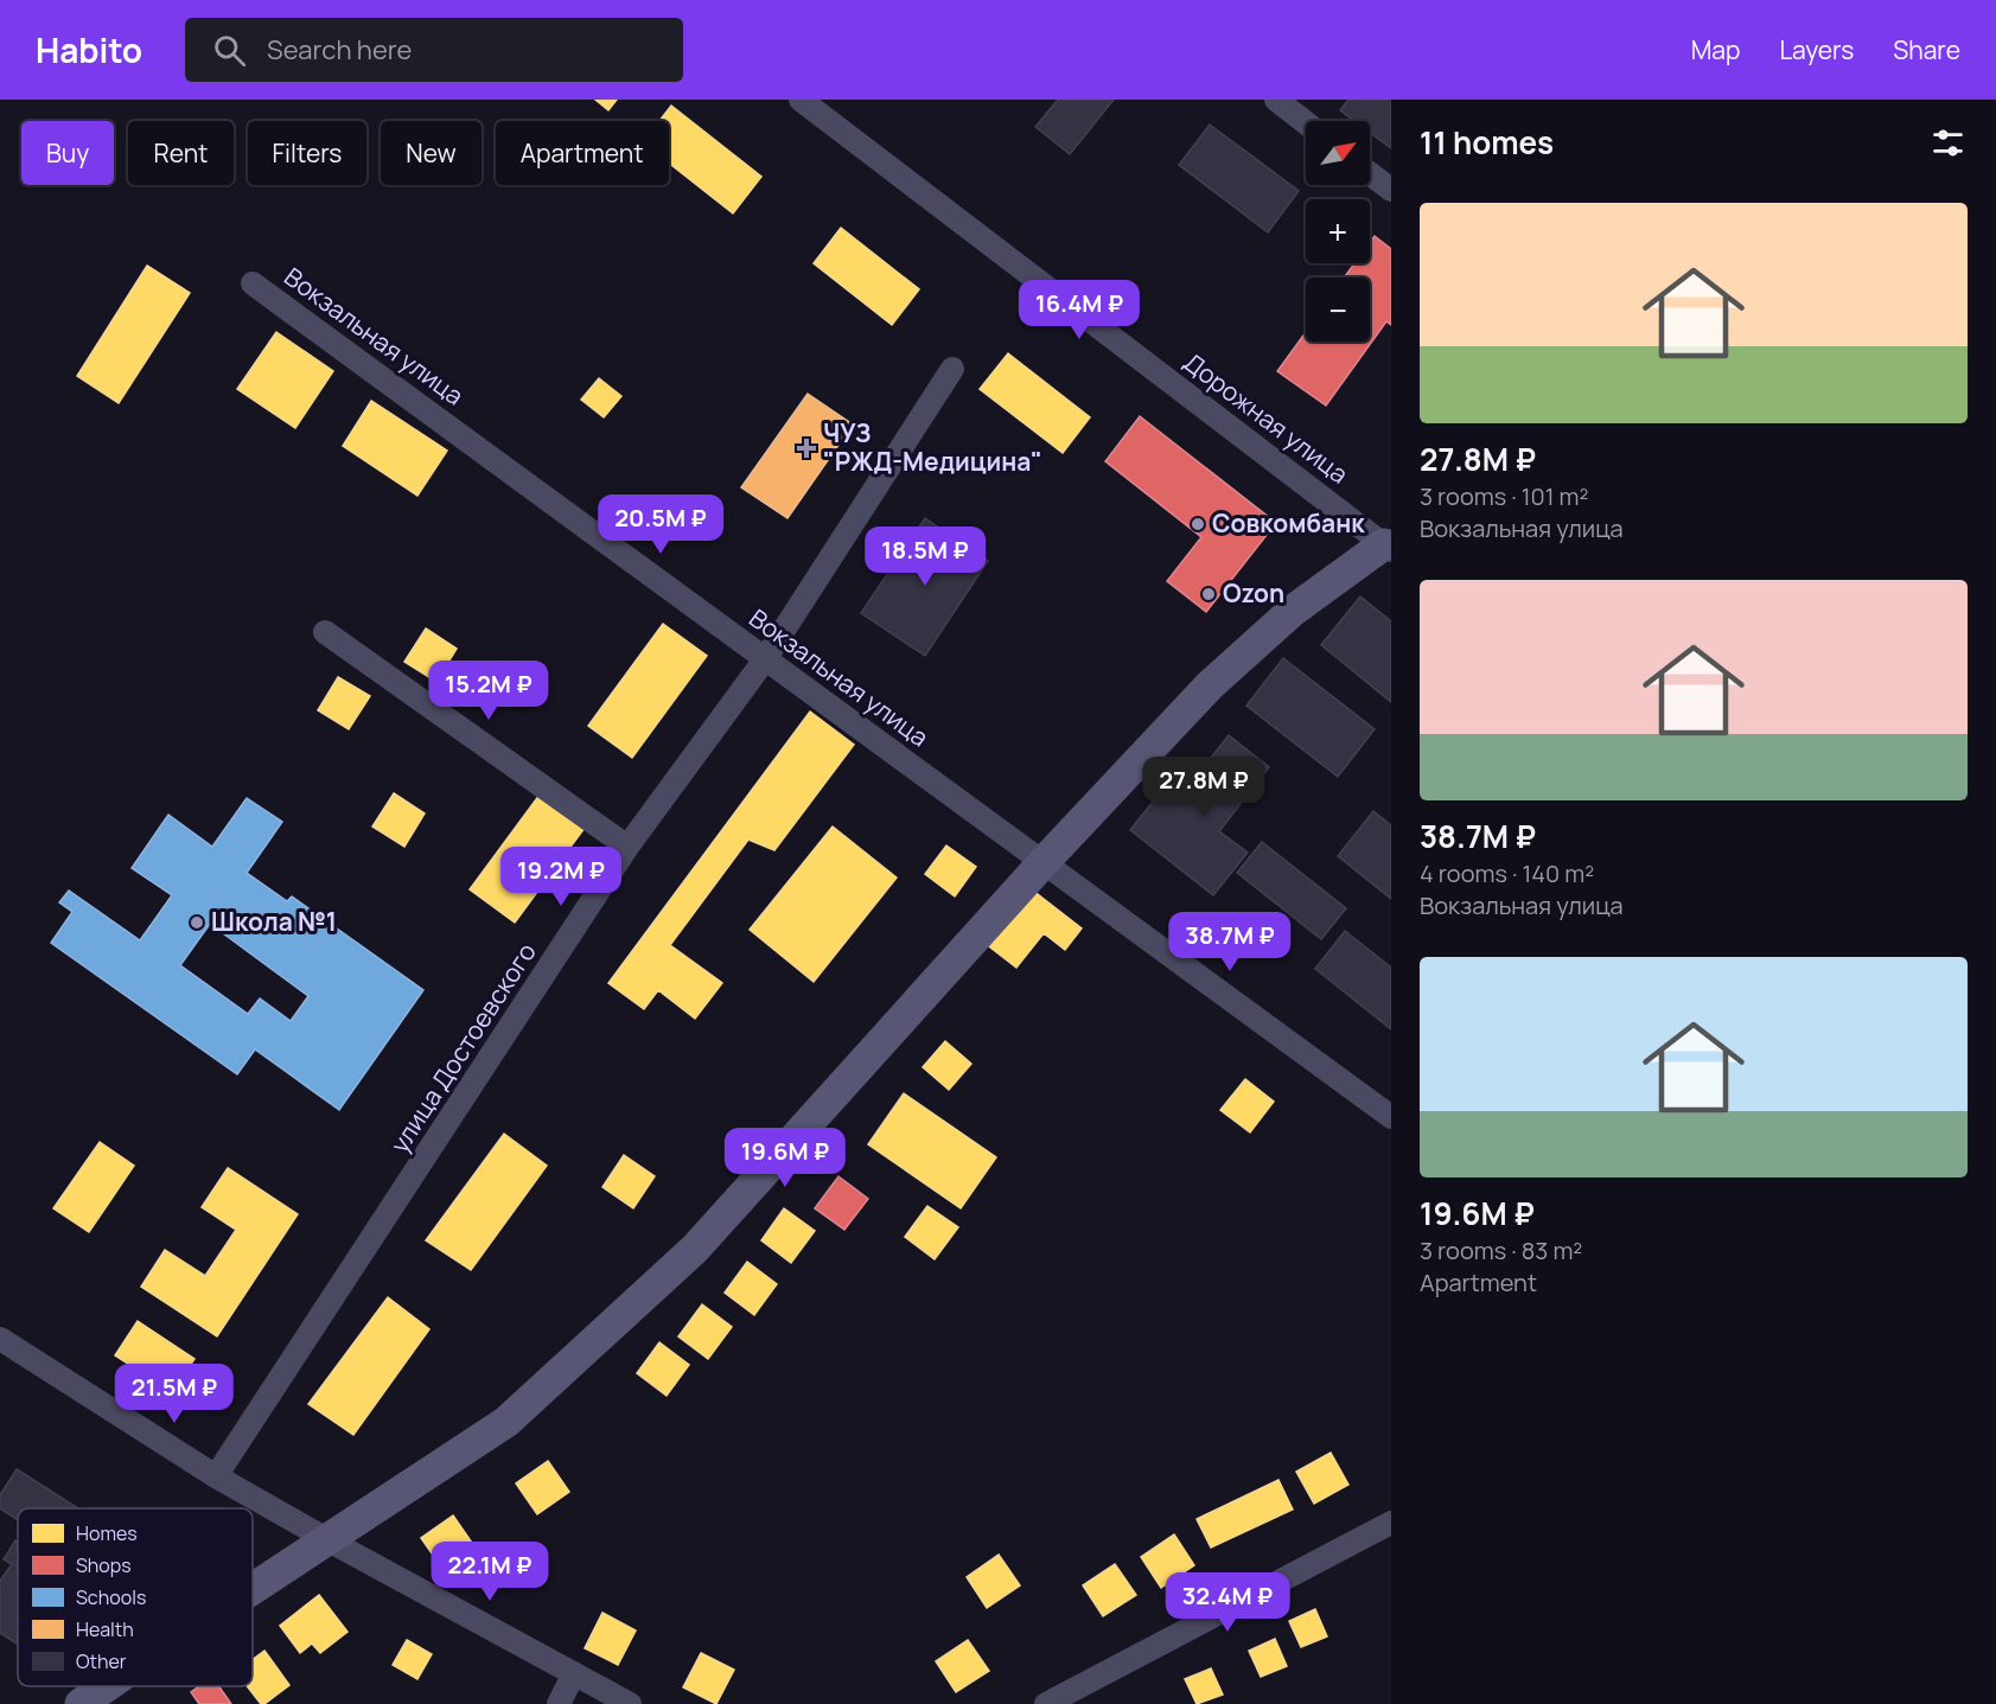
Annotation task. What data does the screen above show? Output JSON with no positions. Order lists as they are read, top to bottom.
{
  "streets": {
    "street": ["Вокзальная улица", "Дорожная улица", "улица Достоевского"]
  },
  "crossings": [
    ["Вокзальная улица", "улица Достоевского"]
  ],
  "places": {
    "health": ["ЧУЗ \"РЖД-Медицина\""],
    "other": ["Совкомбанк", "Ozon", "Школа №1"]
  },
  "legend": [
    "Homes",
    "Shops",
    "Schools",
    "Health",
    "Other"
  ],
  "north": "top right",
  "page": {
    "header": "Habito",
    "search": "Search here",
    "nav": ["Map", "Layers", "Share"],
    "heading": "11 homes",
    "map_buttons": ["+", "−"],
    "chip": [
      "Buy",
      "Rent",
      "Filters",
      "New",
      "Apartment"
    ],
    "list": [
      {
        "name": "27.8M ₽",
        "note": "3 rooms · 101 m² · Вокзальная улица"
      },
      {
        "name": "38.7M ₽",
        "note": "4 rooms · 140 m² · Вокзальная улица"
      },
      {
        "name": "19.6M ₽",
        "note": "3 rooms · 83 m² · Apartment"
      }
    ],
    "price": [
      "16.4M ₽",
      "20.5M ₽",
      "18.5M ₽",
      "15.2M ₽",
      "27.8M ₽",
      "19.2M ₽",
      "38.7M ₽",
      "19.6M ₽",
      "21.5M ₽",
      "22.1M ₽",
      "32.4M ₽"
    ]
  }
}
